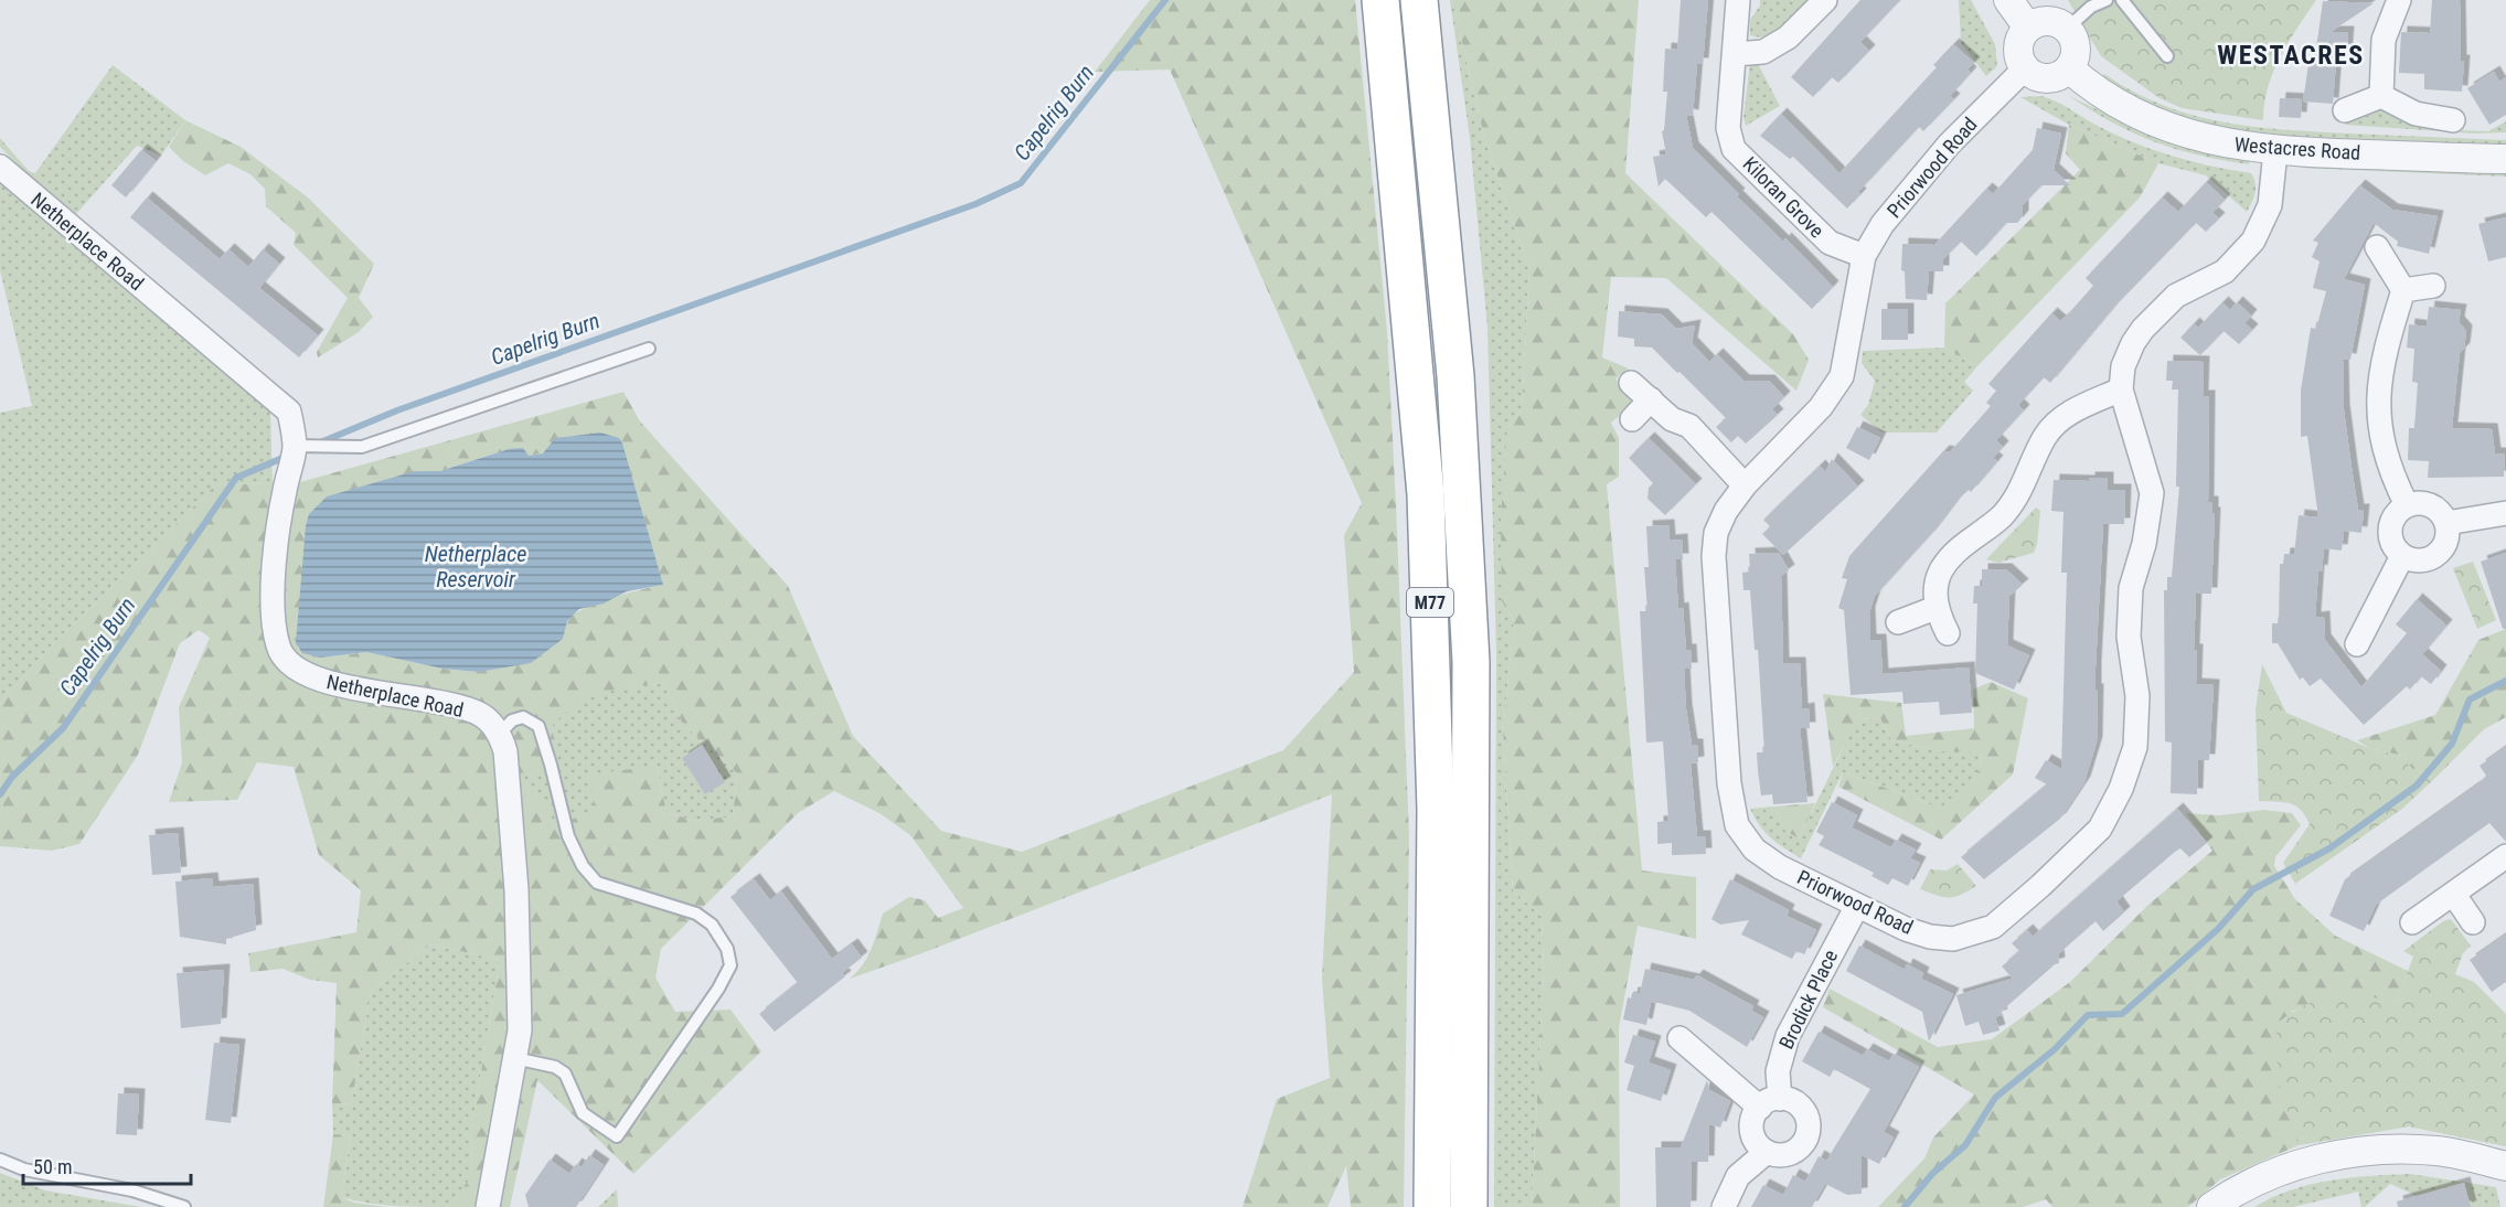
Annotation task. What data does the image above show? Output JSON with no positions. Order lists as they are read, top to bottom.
{
  "streets": {
    "highway": ["M77"],
    "street": [
      "Westacres Road",
      "Priorwood Road",
      "Kiloran Grove",
      "Netherplace Road",
      "Brodick Place"
    ]
  },
  "crossings": [
    ["Westacres Road", "Priorwood Road"],
    ["Priorwood Road", "Kiloran Grove"],
    ["Priorwood Road", "Brodick Place"]
  ],
  "districts": ["WESTACRES"],
  "water": ["Capelrig Burn", "Netherplace Reservoir"],
  "scale_bar": "50 m"
}
